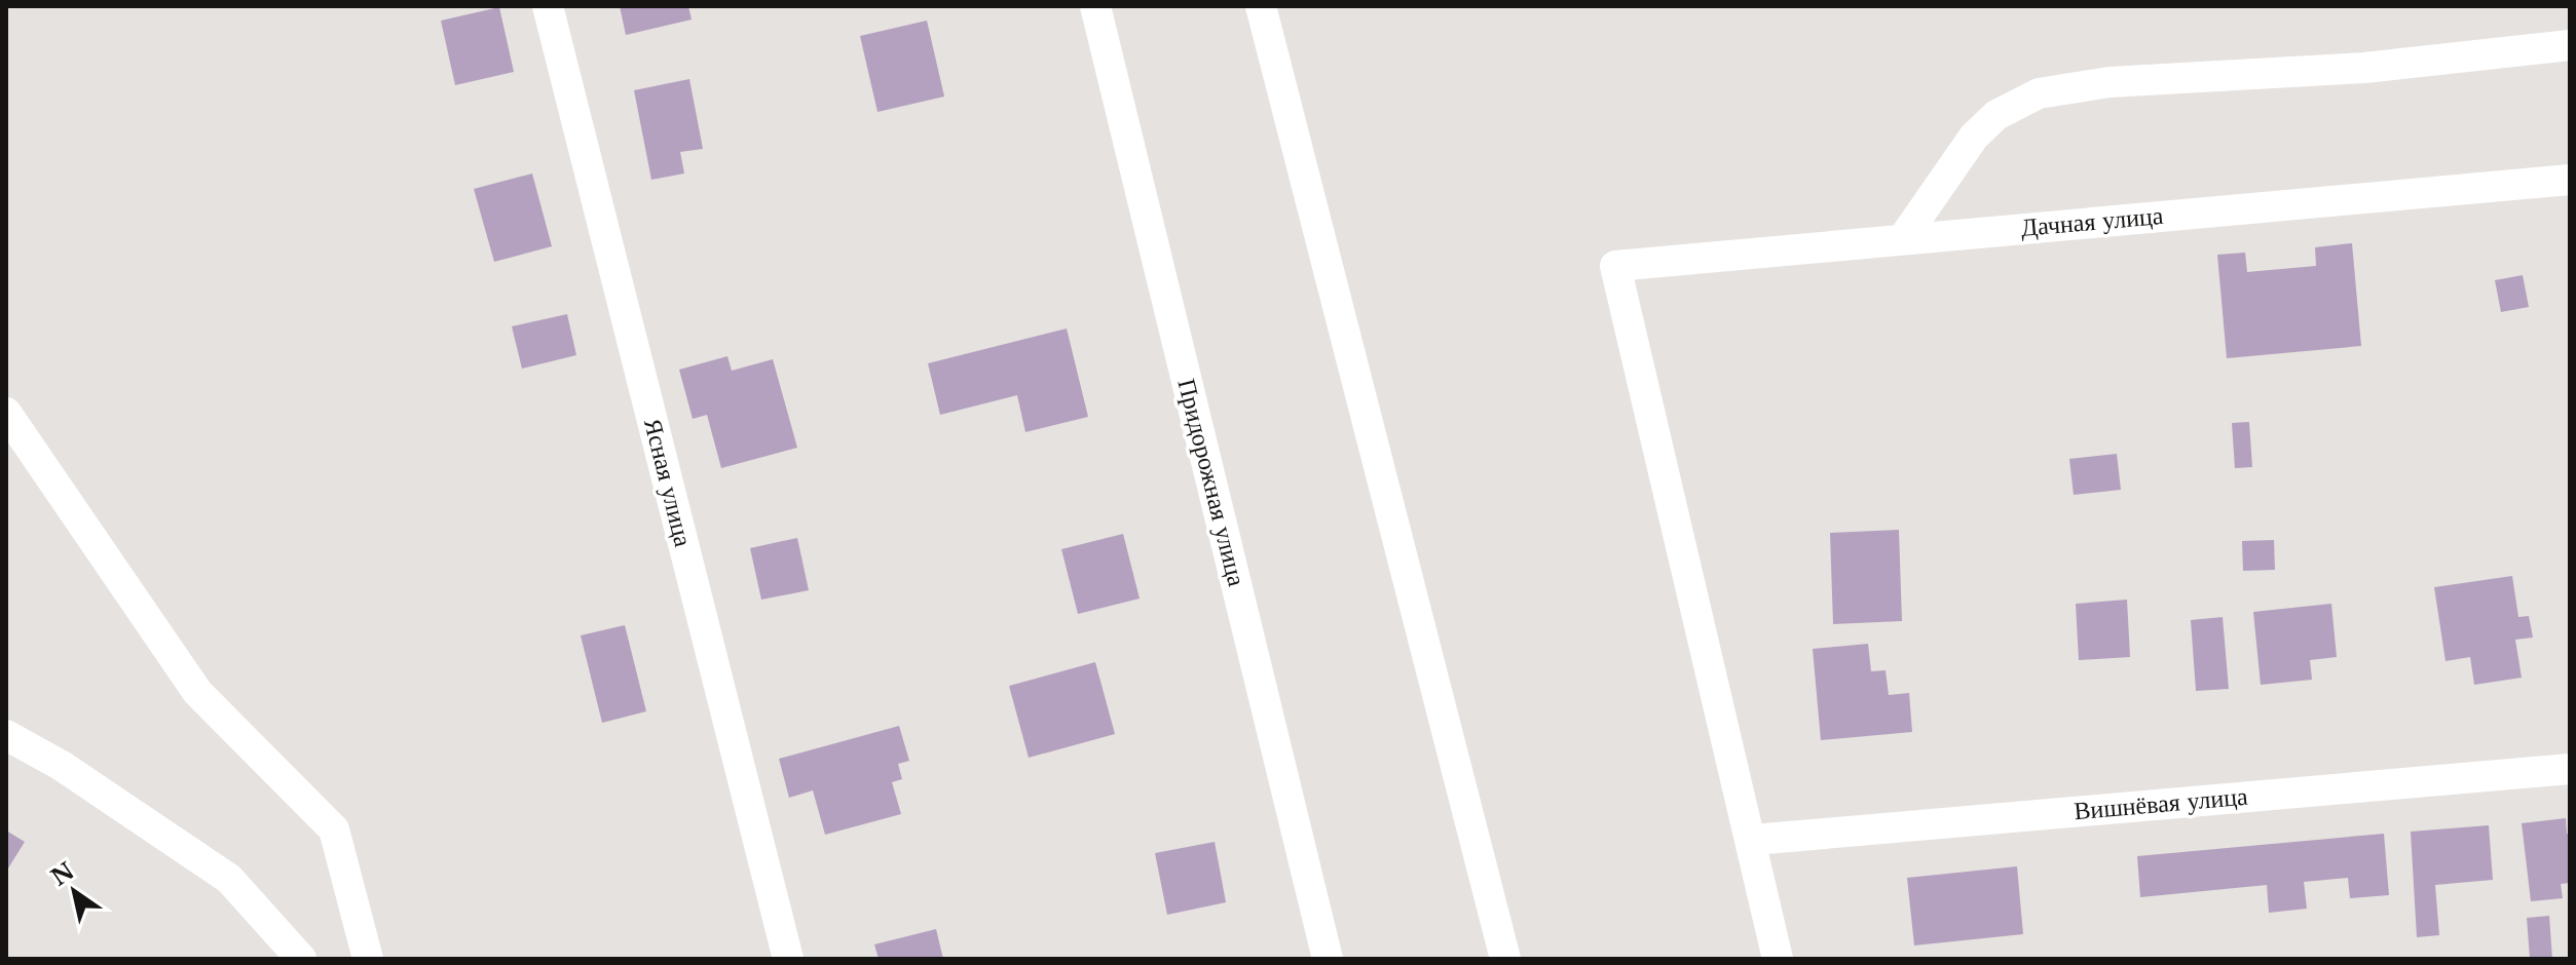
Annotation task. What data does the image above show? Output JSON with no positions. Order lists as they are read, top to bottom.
{
  "streets": {
    "street": [
      "Дачная улица",
      "Ясная улица",
      "Придорожная улица",
      "Вишнёвая улица"
    ]
  },
  "crossings": [
    ["Дачная улица", "Вишнёвая улица"]
  ],
  "north": "top left"
}
